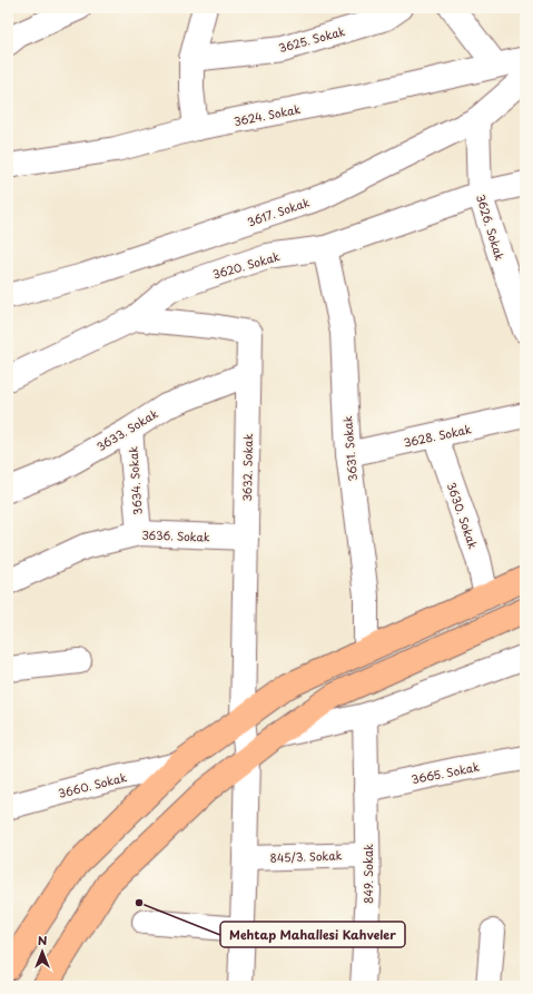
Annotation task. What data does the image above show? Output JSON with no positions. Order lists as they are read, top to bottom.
{
  "streets": {
    "street": [
      "3625. Sokak",
      "3624. Sokak",
      "3617. Sokak",
      "3626. Sokak",
      "3620. Sokak",
      "3633. Sokak",
      "3628. Sokak",
      "3631. Sokak",
      "3632. Sokak",
      "3634. Sokak",
      "3630. Sokak",
      "3636. Sokak",
      "3665. Sokak",
      "3660. Sokak",
      "845/3. Sokak",
      "849. Sokak"
    ]
  },
  "crossings": [
    ["3617. Sokak", "3626. Sokak"],
    ["3626. Sokak", "3620. Sokak"],
    ["3620. Sokak", "3631. Sokak"],
    ["3620. Sokak", "3632. Sokak"],
    ["3633. Sokak", "3632. Sokak"],
    ["3633. Sokak", "3634. Sokak"],
    ["3628. Sokak", "3631. Sokak"],
    ["3628. Sokak", "3630. Sokak"],
    ["3632. Sokak", "3636. Sokak"],
    ["3632. Sokak", "845/3. Sokak"],
    ["3634. Sokak", "3636. Sokak"],
    ["3665. Sokak", "849. Sokak"],
    ["845/3. Sokak", "849. Sokak"]
  ],
  "places": ["Mehtap Mahallesi Kahveler"],
  "north": "top"
}
